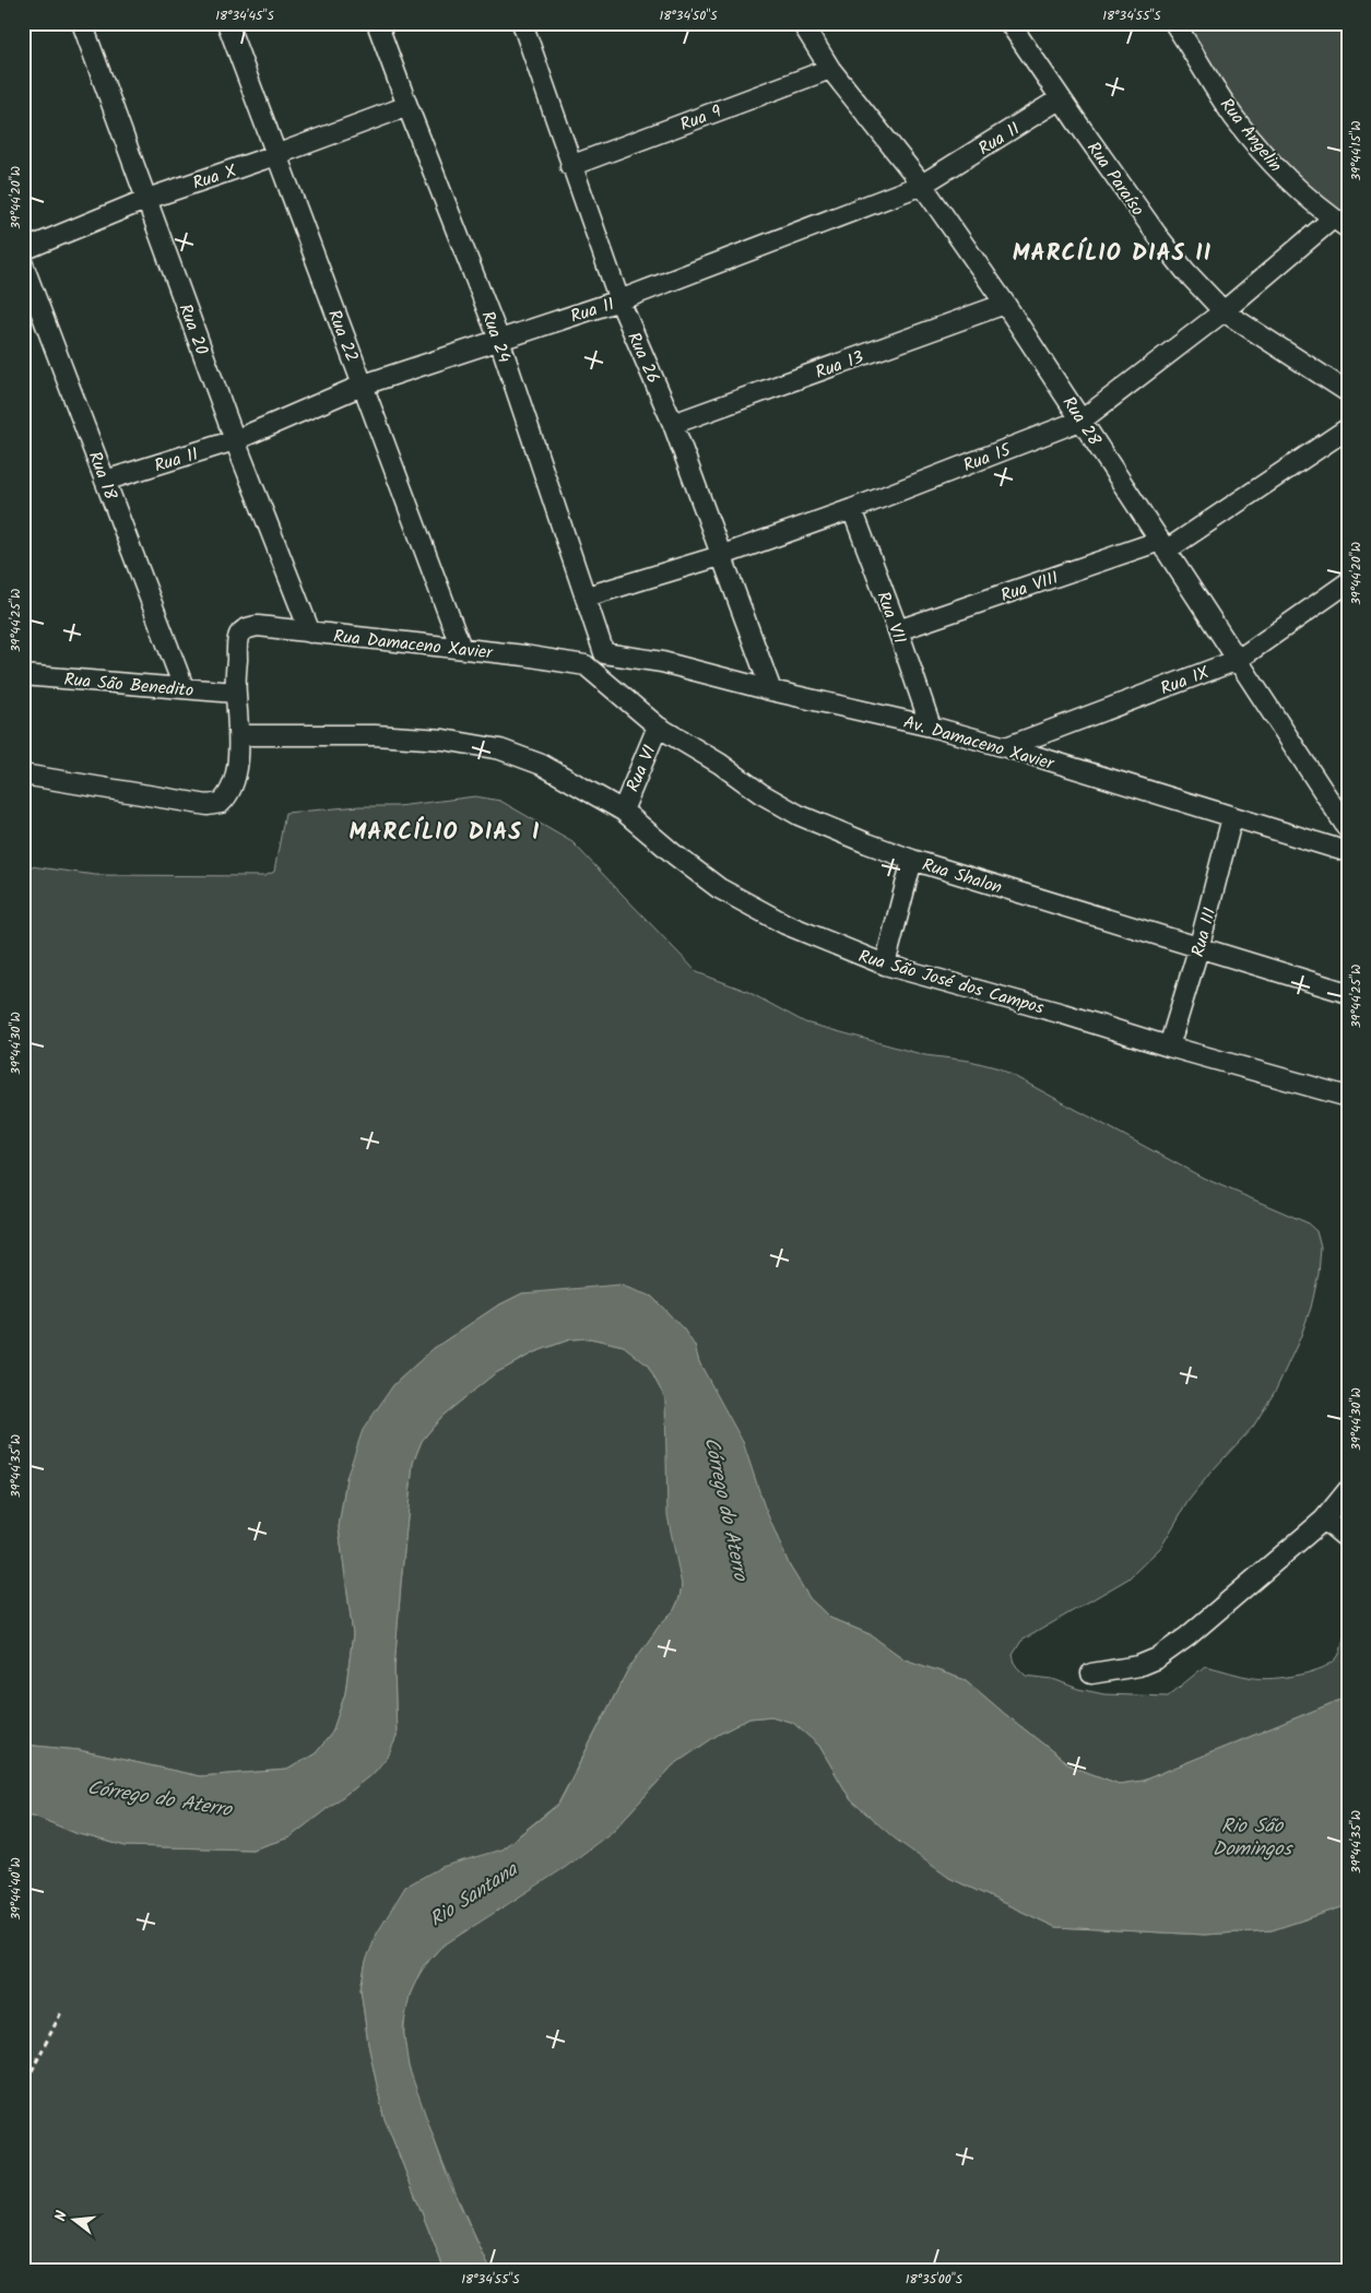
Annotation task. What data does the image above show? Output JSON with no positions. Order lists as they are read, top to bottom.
{
  "streets": {
    "street": [
      "Rua 9",
      "Rua Angelin",
      "Rua 11",
      "Rua X",
      "Rua Paraíso",
      "Rua 20",
      "Rua 22",
      "Rua 24",
      "Rua 26",
      "Rua 13",
      "Rua 28",
      "Rua 15",
      "Rua 18",
      "Rua VIII",
      "Rua VII",
      "Rua Damaceno Xavier",
      "Rua IX",
      "Rua São Benedito",
      "Av. Damaceno Xavier",
      "Rua VI",
      "Rua Shalon",
      "Rua III",
      "Rua São José dos Campos"
    ]
  },
  "crossings": [
    ["Rua 9", "Rua 26"],
    ["Rua 9", "Rua 28"],
    ["Rua Angelin", "Rua 15"],
    ["Rua 11", "Rua Paraíso"],
    ["Rua 11", "Rua 20"],
    ["Rua 11", "Rua 22"],
    ["Rua 11", "Rua 24"],
    ["Rua 11", "Rua 26"],
    ["Rua 11", "Rua 28"],
    ["Rua 11", "Rua 18"],
    ["Rua X", "Rua 20"],
    ["Rua X", "Rua 22"],
    ["Rua X", "Rua 24"],
    ["Rua Paraíso", "Rua 15"],
    ["Rua 20", "Rua Damaceno Xavier"],
    ["Rua 22", "Rua Damaceno Xavier"],
    ["Rua 24", "Rua 15"],
    ["Rua 24", "Av. Damaceno Xavier"],
    ["Rua 26", "Rua 13"],
    ["Rua 26", "Rua 15"],
    ["Rua 26", "Av. Damaceno Xavier"],
    ["Rua 13", "Rua 28"],
    ["Rua 28", "Rua 15"],
    ["Rua 28", "Rua VIII"],
    ["Rua 28", "Rua IX"],
    ["Rua 15", "Rua VII"],
    ["Rua 18", "Rua São Benedito"],
    ["Rua VIII", "Rua VII"],
    ["Rua VII", "Av. Damaceno Xavier"],
    ["Rua Damaceno Xavier", "Rua São Benedito"],
    ["Rua Damaceno Xavier", "Rua Shalon"],
    ["Rua IX", "Av. Damaceno Xavier"],
    ["Av. Damaceno Xavier", "Rua III"],
    ["Rua VI", "Rua Shalon"],
    ["Rua VI", "Rua São José dos Campos"],
    ["Rua Shalon", "Rua III"],
    ["Rua III", "Rua São José dos Campos"]
  ],
  "districts": ["MARCÍLIO DIAS II", "MARCÍLIO DIAS I"],
  "water": ["Córrego do Aterro", "Rio São Domingos", "Rio Santana"],
  "north": "left",
  "coordinates": [
    "18°34'45\"S",
    "18°34'50\"S",
    "18°34'55\"S",
    "39°44'15\"W",
    "39°44'20\"W",
    "39°44'25\"W",
    "39°44'30\"W",
    "39°44'35\"W",
    "39°44'40\"W",
    "18°35'00\"S"
  ]
}
